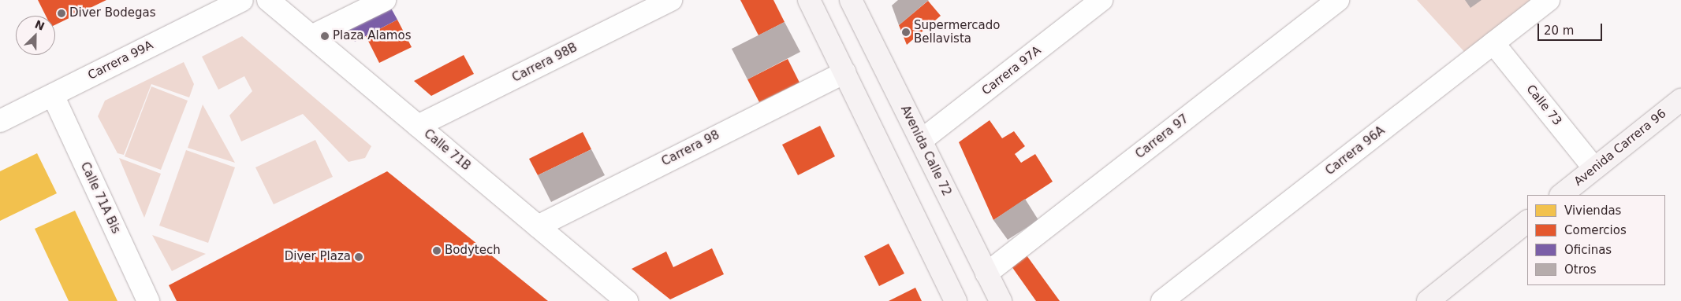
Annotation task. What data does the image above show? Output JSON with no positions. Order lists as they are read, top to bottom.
{
  "streets": {
    "main road": ["Avenida Carrera 96", "Avenida Calle 72"],
    "street": [
      "Carrera 99A",
      "Carrera 98B",
      "Carrera 97A",
      "Calle 73",
      "Carrera 97",
      "Carrera 98",
      "Calle 71B",
      "Carrera 96A",
      "Calle 71A Bis"
    ]
  },
  "crossings": [
    ["Carrera 99A", "Calle 71A Bis"],
    ["Carrera 98B", "Calle 71B"],
    ["Carrera 97A", "Avenida Calle 72"],
    ["Calle 73", "Avenida Carrera 96"],
    ["Calle 73", "Carrera 96A"],
    ["Carrera 97", "Avenida Calle 72"],
    ["Carrera 98", "Calle 71B"]
  ],
  "places": [
    "Diver Bodegas",
    "Supermercado Bellavista",
    "Plaza Alamos",
    "Bodytech",
    "Diver Plaza"
  ],
  "legend": [
    "Viviendas",
    "Comercios",
    "Oficinas",
    "Otros"
  ],
  "scale_bar": "20 m",
  "north": "top right"
}
